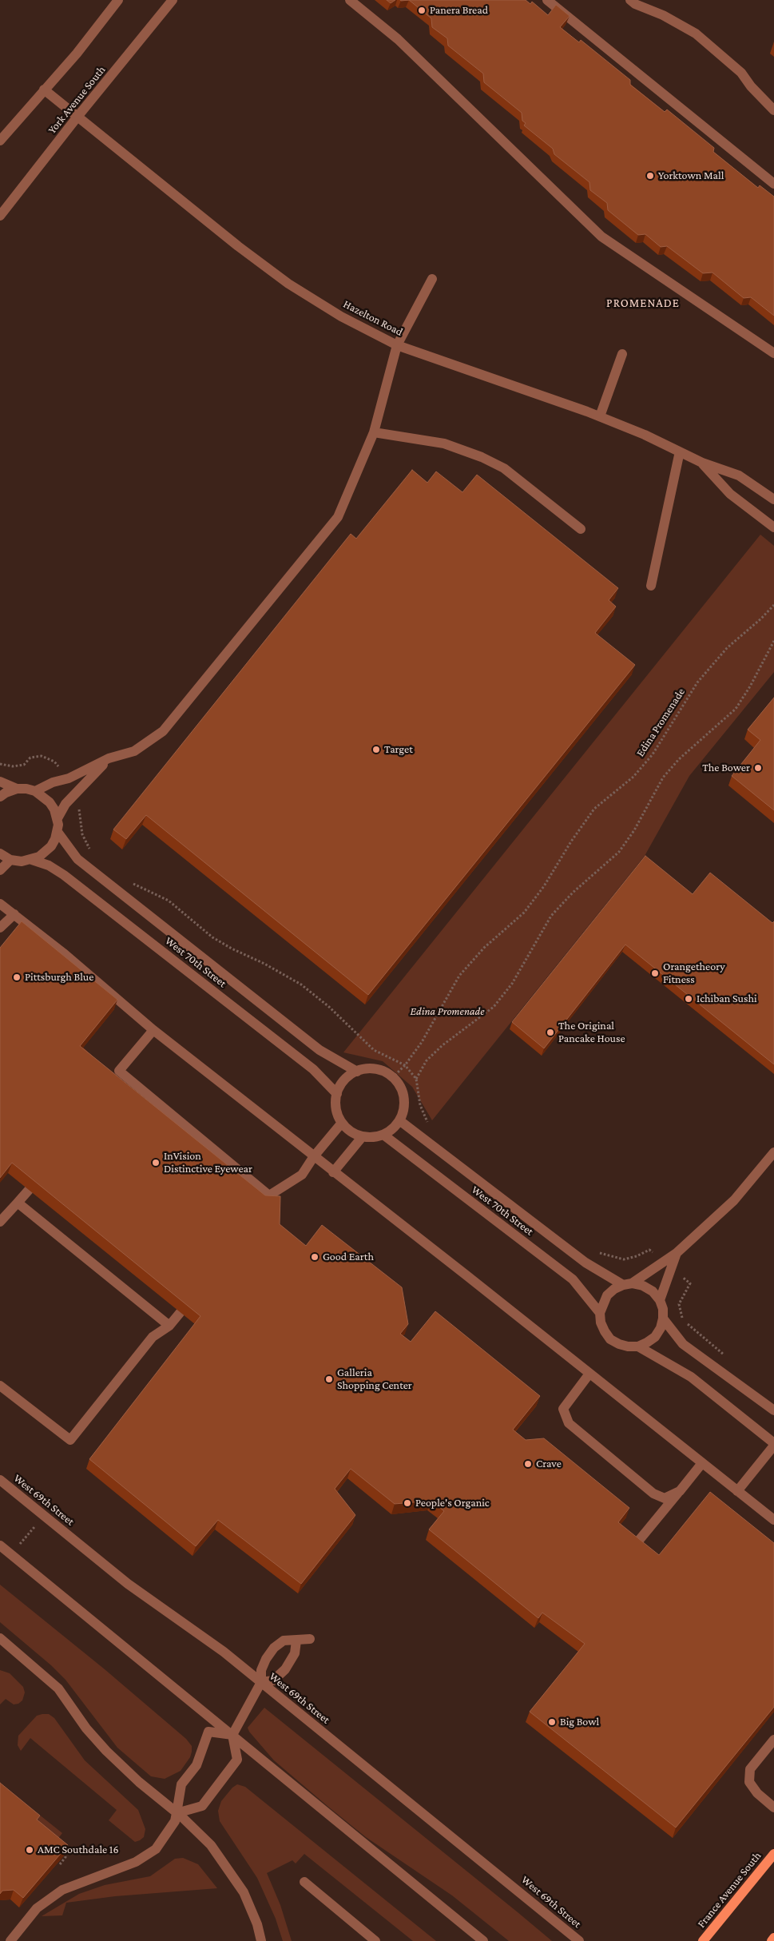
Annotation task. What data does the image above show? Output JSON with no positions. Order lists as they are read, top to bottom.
{
  "streets": {
    "main road": ["France Avenue South"],
    "street": [
      "York Avenue South",
      "Hazelton Road",
      "West 70th Street",
      "West 69th Street"
    ],
    "path": ["Edina Promenade"]
  },
  "crossings": [
    ["York Avenue South", "Hazelton Road"],
    ["Edina Promenade", "West 70th Street"]
  ],
  "districts": ["PROMENADE"],
  "parks": ["Edina Promenade"],
  "places": [
    "Panera Bread",
    "Yorktown Mall",
    "Target",
    "The Bower",
    "Orangetheory Fitness",
    "Pittsburgh Blue",
    "Ichiban Sushi",
    "The Original Pancake House",
    "InVision Distinctive Eyewear",
    "Good Earth",
    "Galleria Shopping Center",
    "Crave",
    "People's Organic",
    "Big Bowl",
    "AMC Southdale 16"
  ]
}
